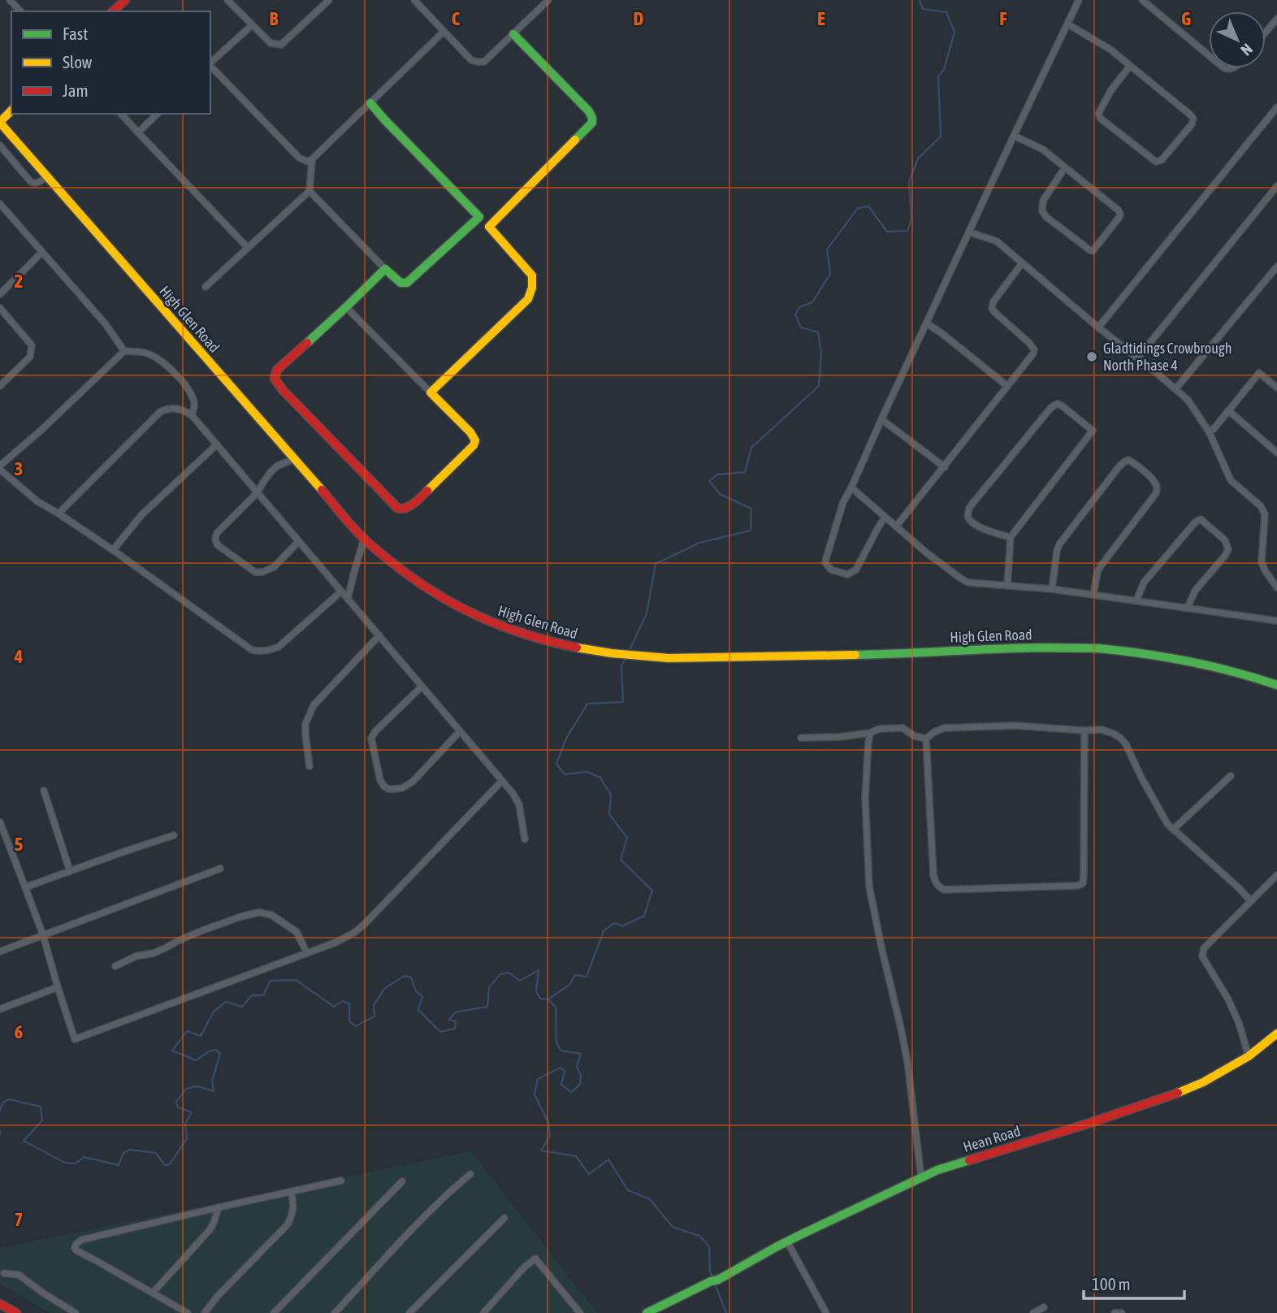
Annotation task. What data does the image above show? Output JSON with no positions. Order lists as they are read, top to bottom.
{
  "streets": {
    "street": ["High Glen Road", "Hean Road"]
  },
  "places": ["Gladtidings Crowbrough North Phase 4"],
  "legend": ["Fast", "Slow", "Jam"],
  "scale_bar": "100 m",
  "north": "bottom right",
  "grid": {
    "columns": [
      "B",
      "C",
      "D",
      "E",
      "F",
      "G"
    ],
    "rows": [
      "2",
      "3",
      "4",
      "5",
      "6",
      "7"
    ]
  }
}
